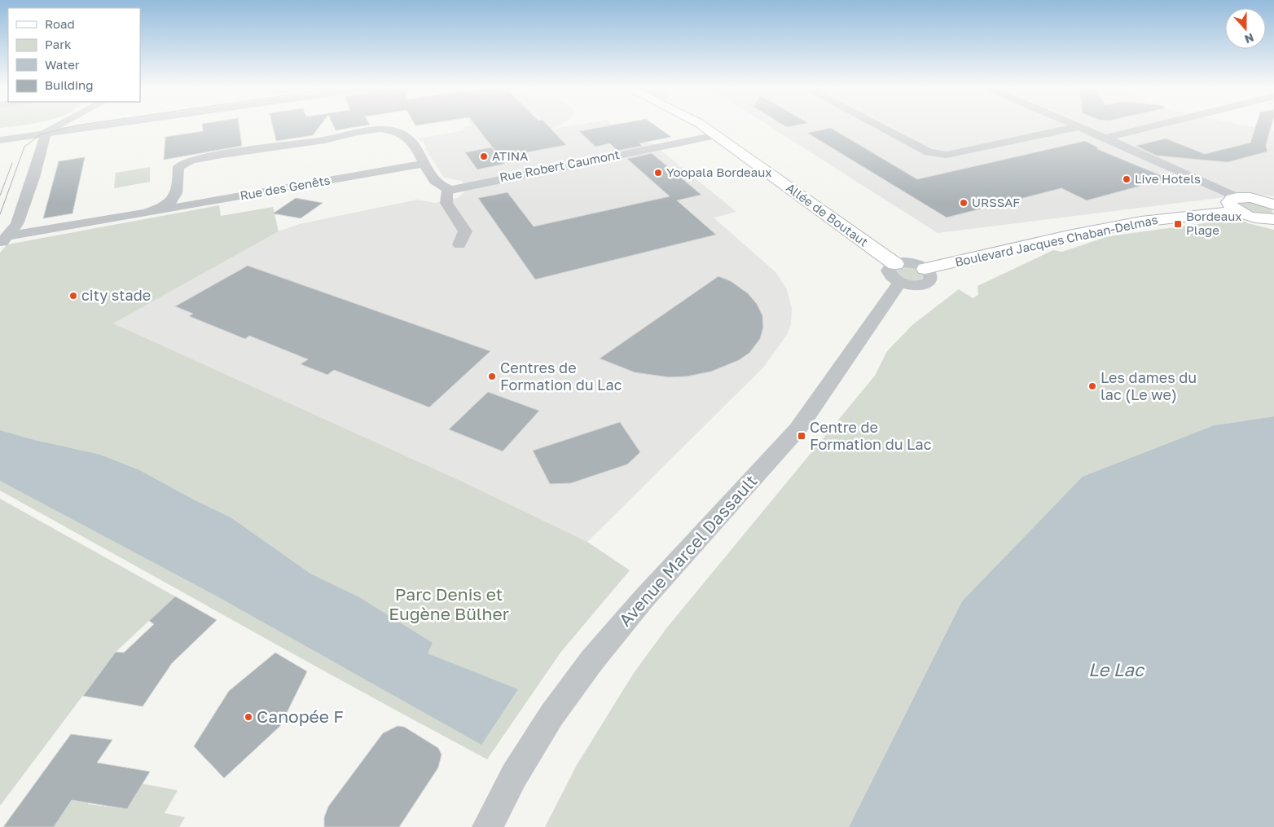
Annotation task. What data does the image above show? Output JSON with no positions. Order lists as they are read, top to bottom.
{
  "streets": {
    "main road": ["Allée de Boutaut", "Boulevard Jacques Chaban-Delmas"],
    "street": ["Rue Robert Caumont", "Rue des Genêts", "Avenue Marcel Dassault"]
  },
  "crossings": [
    ["Rue Robert Caumont", "Rue des Genêts"],
    ["Rue Robert Caumont", "Allée de Boutaut"],
    ["Allée de Boutaut", "Boulevard Jacques Chaban-Delmas"],
    ["Allée de Boutaut", "Avenue Marcel Dassault"],
    ["Boulevard Jacques Chaban-Delmas", "Avenue Marcel Dassault"]
  ],
  "water": ["Le Lac"],
  "parks": ["Parc Denis et Eugène Bülher"],
  "places": {
    "other": [
      "ATINA",
      "Yoopala Bordeaux",
      "Live Hotels",
      "URSSAF",
      "city stade",
      "Centres de Formation du Lac",
      "Les dames du lac (Le we)",
      "Canopée F"
    ],
    "transit": ["Bordeaux Plage", "Centre de Formation du Lac"]
  },
  "legend": [
    "Road",
    "Park",
    "Water",
    "Building"
  ],
  "north": "bottom"
}
